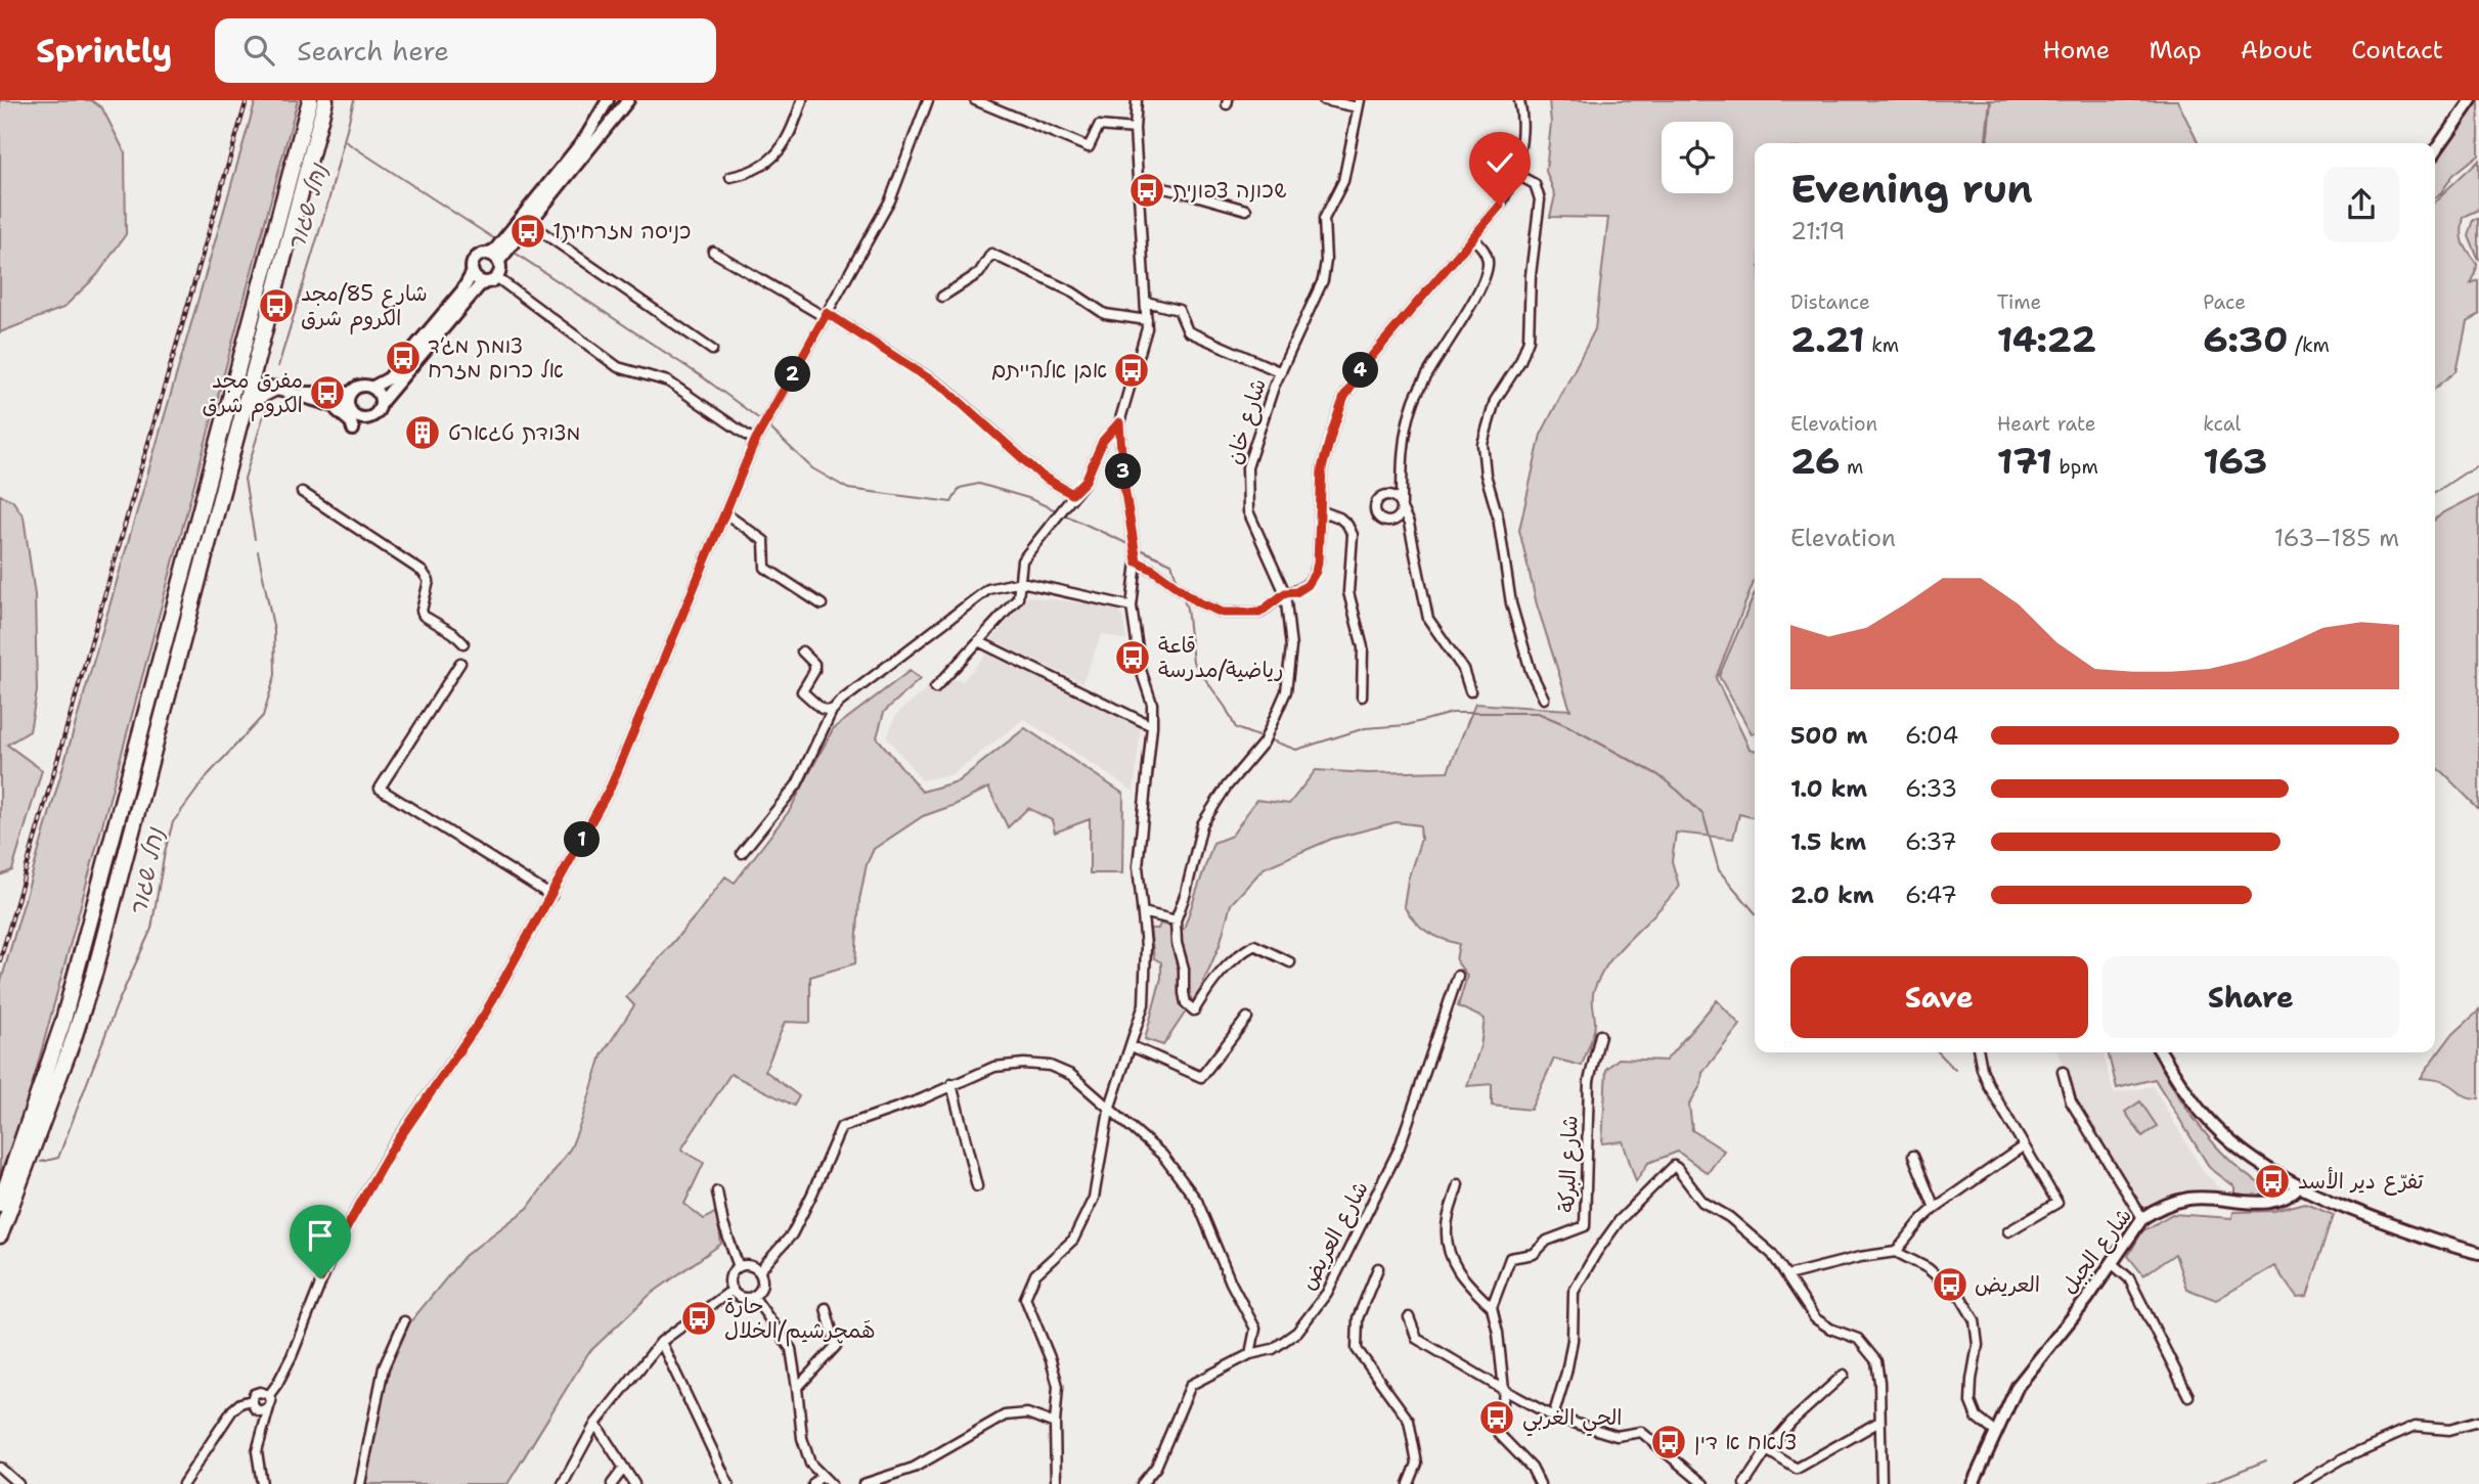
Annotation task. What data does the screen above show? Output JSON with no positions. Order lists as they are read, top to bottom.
{
  "streets": {
    "street": [
      "شارع خان",
      "شارع البركة",
      "شارع العريض",
      "شارع الجبل"
    ]
  },
  "water": ["נחל שגור"],
  "places": {
    "bus stop": [
      "שכונה צפונית",
      "כניסה מזרחית1",
      "شارع 85/مجد الكروم شرق",
      "צומת מג׳ד אל כרום מזרח",
      "אבן אלהייתם",
      "مفرق مجد الكروم شرق",
      "قاعة رياضية/مدرسة",
      "تفرّع دير الأسد",
      "العريض",
      "حارة هَمچرشيم/الخلال",
      "الحي الغربي",
      "צלאח א דין"
    ],
    "building": ["מצודת טגארט"]
  },
  "page": {
    "header": "Sprintly",
    "search": "Search here",
    "nav": [
      "Home",
      "Map",
      "About",
      "Contact"
    ],
    "heading": ["Evening run", "21:19"],
    "stats": [
      ["Distance", "2.21 km"],
      ["Time", "14:22"],
      ["Pace", "6:30 /km"],
      ["Elevation", "26 m"],
      ["Heart rate", "171 bpm"],
      ["kcal", "163"]
    ],
    "pins": [
      "4",
      "2",
      "3",
      "1"
    ],
    "chart": ["Elevation", "163–185 m"],
    "list": [
      {
        "name": "500 m",
        "note": "6:04"
      },
      {
        "name": "1.0 km",
        "note": "6:33"
      },
      {
        "name": "1.5 km",
        "note": "6:37"
      },
      {
        "name": "2.0 km",
        "note": "6:47"
      }
    ],
    "buttons": ["Save", "Share"]
  }
}
